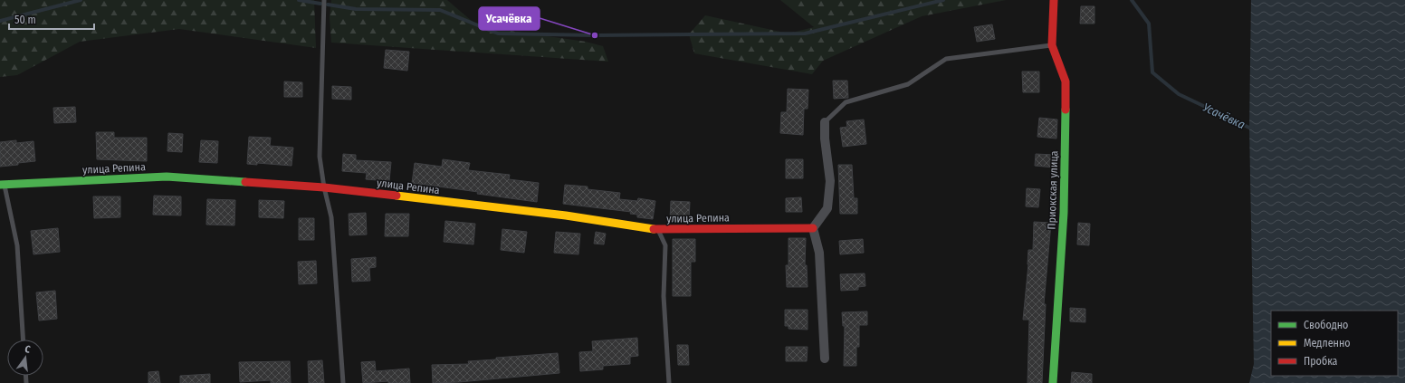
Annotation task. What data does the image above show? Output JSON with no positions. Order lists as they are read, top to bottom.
{
  "streets": {
    "street": ["улица Репина", "Приокская улица"]
  },
  "water": ["Усачёвка"],
  "places": ["Усачёвка"],
  "legend": ["Свободно", "Медленно", "Пробка"],
  "scale_bar": "50 m",
  "north": "top"
}
